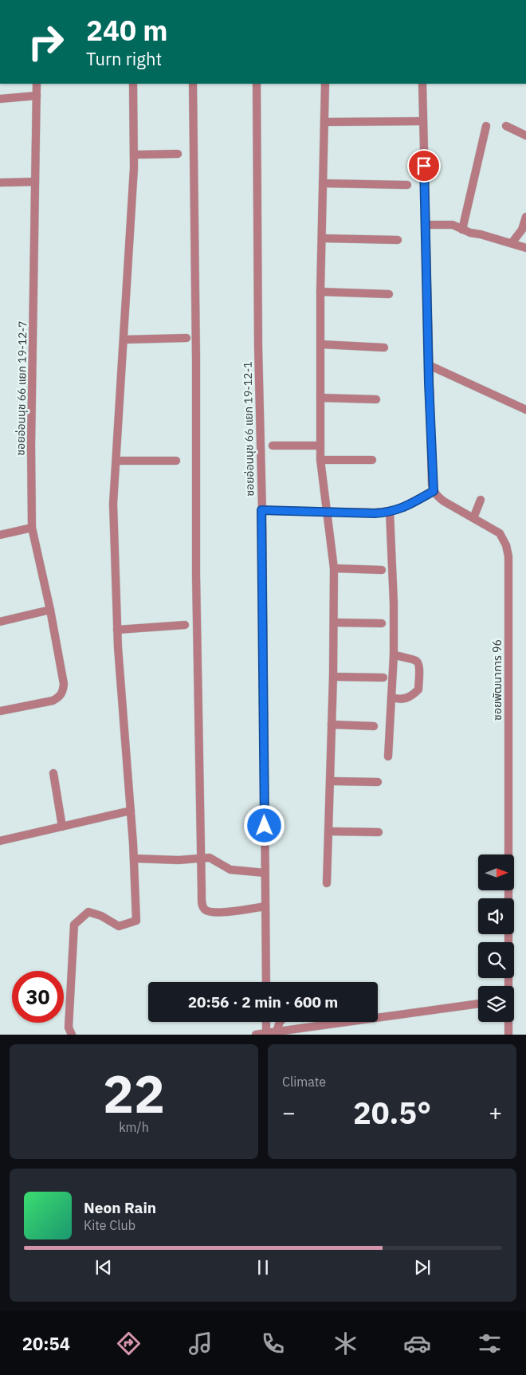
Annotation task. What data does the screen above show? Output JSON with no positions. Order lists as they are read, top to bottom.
{
  "streets": {
    "street": ["ซอยอ่อนนุช 66 แยก 19-12-7", "ซอยอ่อนนุช 66 แยก 19-12-1", "ซอยพัฒนาการ 96"]
  },
  "north": "right",
  "page": {
    "turn": ["240 m", "Turn right"],
    "limit": "30",
    "trip": "20:56 · 2 min · 600 m",
    "tile": [
      ["22", "km/h"],
      "Climate"
    ],
    "heat": ["−", "20.5°", "+"],
    "song": ["Neon Rain", "Kite Club"],
    "tabs": "20:54"
  }
}
